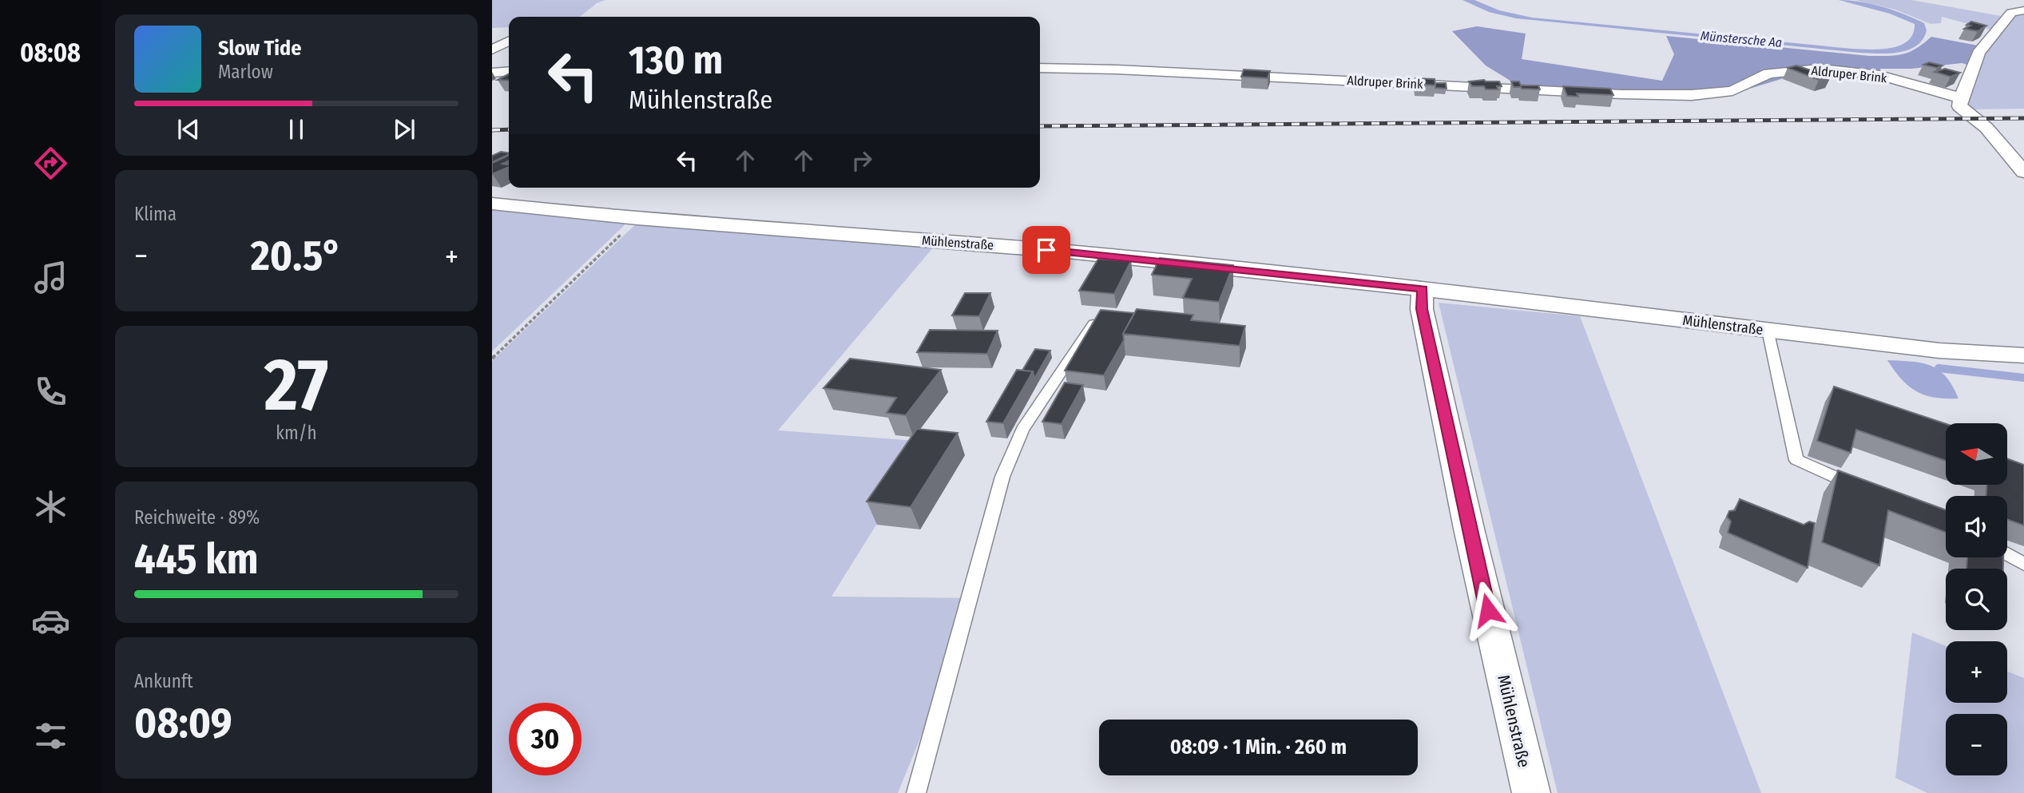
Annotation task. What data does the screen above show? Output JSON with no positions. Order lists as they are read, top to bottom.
{
  "streets": {
    "street": ["Aldruper Brink", "Mühlenstraße"]
  },
  "water": ["Münstersche Aa"],
  "north": "left",
  "page": {
    "tabs": "08:08",
    "turn": ["130 m", "Mühlenstraße"],
    "song": ["Slow Tide", "Marlow"],
    "tile": [
      "Klima",
      ["27", "km/h"],
      ["Reichweite · 89%", "445 km"],
      ["Ankunft", "08:09"]
    ],
    "heat": ["−", "20.5°", "+"],
    "map_buttons": ["+", "−"],
    "limit": "30",
    "trip": "08:09 · 1 Min. · 260 m"
  }
}
